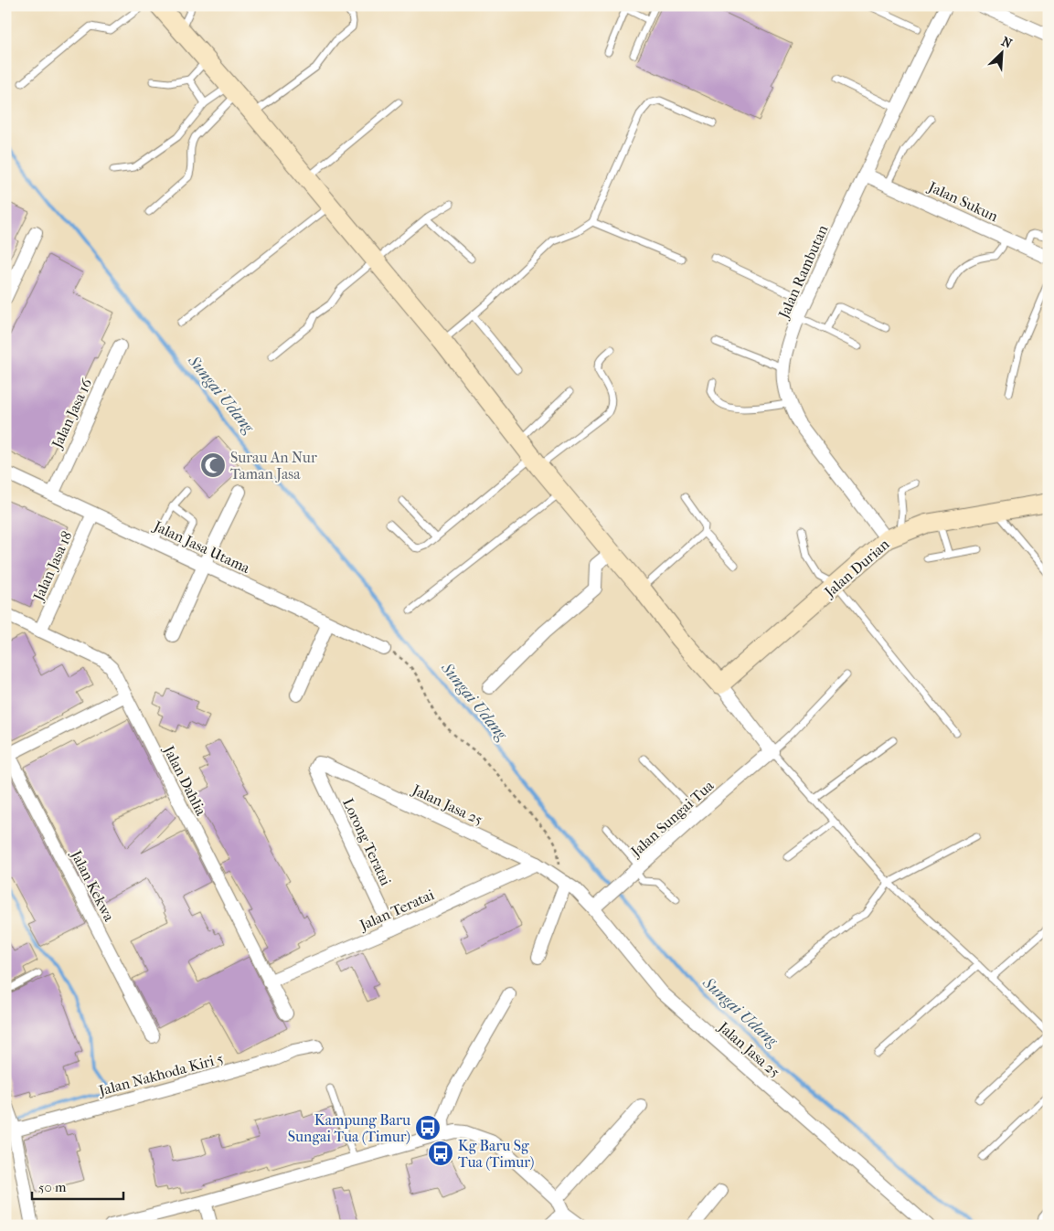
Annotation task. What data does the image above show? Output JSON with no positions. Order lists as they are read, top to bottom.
{
  "streets": {
    "street": [
      "Jalan Sukun",
      "Jalan Rambutan",
      "Jalan Jasa 16",
      "Jalan Jasa Utama",
      "Jalan Jasa 18",
      "Jalan Durian",
      "Jalan Dahlia",
      "Jalan Jasa 25",
      "Jalan Sungai Tua",
      "Lorong Teratai",
      "Jalan Kekwa",
      "Jalan Teratai",
      "Jalan Nakhoda Kiri 5"
    ]
  },
  "crossings": [
    ["Jalan Sukun", "Jalan Rambutan"],
    ["Jalan Rambutan", "Jalan Durian"],
    ["Jalan Jasa 16", "Jalan Jasa Utama"],
    ["Jalan Jasa Utama", "Jalan Jasa 18"],
    ["Jalan Jasa 18", "Jalan Dahlia"],
    ["Jalan Dahlia", "Jalan Teratai"],
    ["Jalan Jasa 25", "Jalan Sungai Tua"],
    ["Jalan Jasa 25", "Lorong Teratai"],
    ["Jalan Jasa 25", "Jalan Teratai"],
    ["Lorong Teratai", "Jalan Teratai"]
  ],
  "water": ["Sungai Udang"],
  "places": {
    "mosque": ["Surau An Nur Taman Jasa"],
    "bus stop": ["Kampung Baru Sungai Tua (Timur)", "Kg Baru Sg Tua (Timur)"]
  },
  "scale_bar": "50 m",
  "north": "top right"
}
